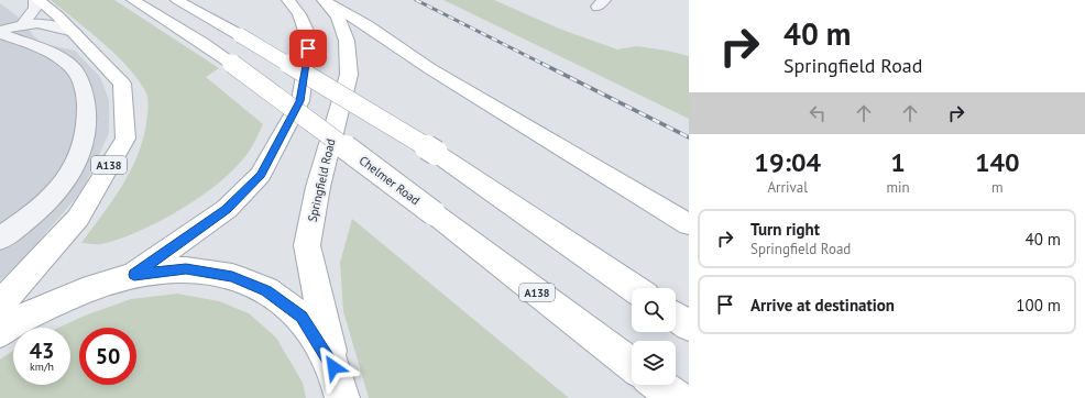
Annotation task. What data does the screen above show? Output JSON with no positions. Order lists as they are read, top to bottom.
{
  "streets": {
    "main road": ["A138", "Springfield Road", "Chelmer Road"]
  },
  "page": {
    "turn": ["40 m", "Springfield Road"],
    "eta": [
      "19:04",
      "Arrival",
      "1",
      "min",
      "140",
      "m"
    ],
    "list": [
      {
        "name": "Turn right",
        "note": "Springfield Road",
        "value": "40 m"
      },
      {
        "name": "Arrive at destination",
        "value": "100 m"
      }
    ],
    "speed": "43 km/h",
    "limit": "50"
  }
}
